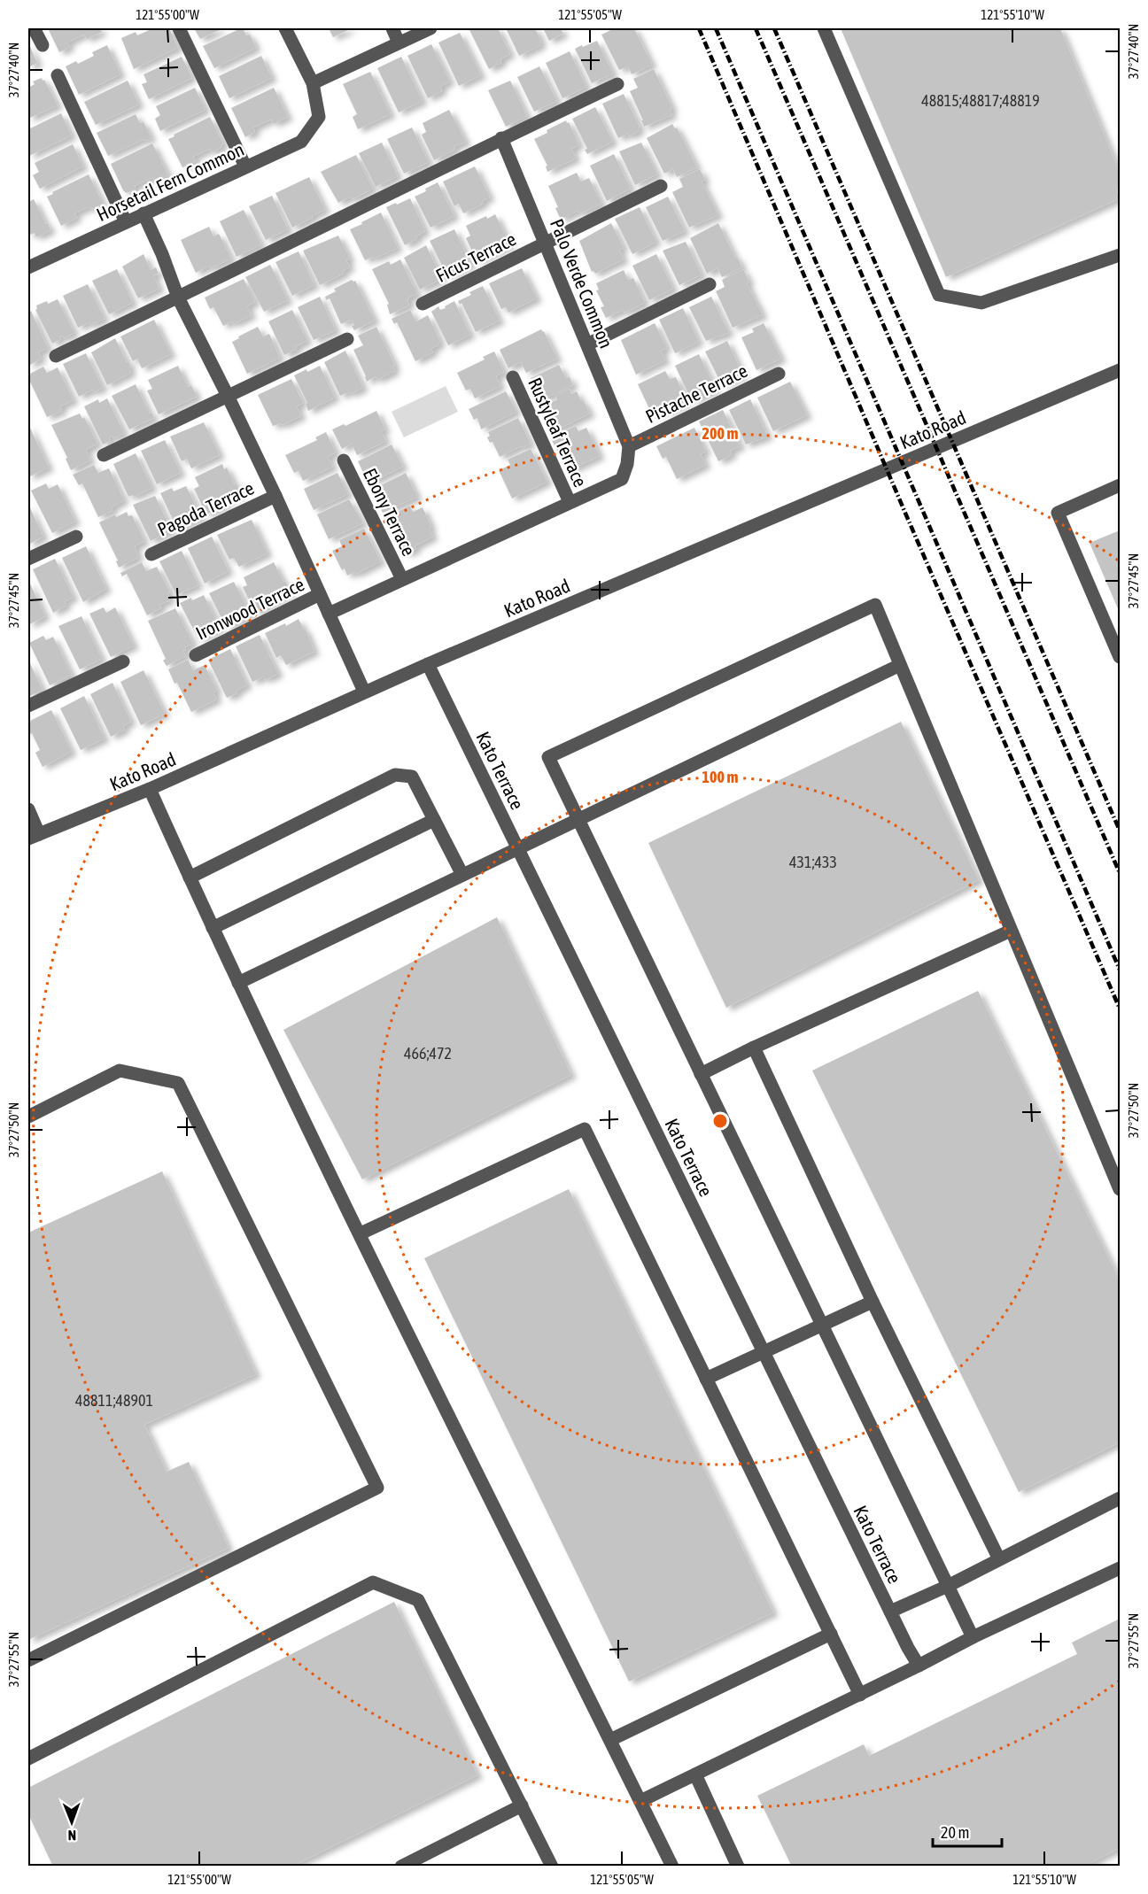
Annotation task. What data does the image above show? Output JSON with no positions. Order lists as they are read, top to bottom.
{
  "streets": {
    "street": [
      "Horsetail Fern Common",
      "Ficus Terrace",
      "Palo Verde Common",
      "Pistache Terrace",
      "Kato Road",
      "Rustyleaf Terrace",
      "Pagoda Terrace",
      "Ebony Terrace",
      "Ironwood Terrace",
      "Kato Terrace"
    ]
  },
  "crossings": [
    ["Ficus Terrace", "Palo Verde Common"],
    ["Palo Verde Common", "Pistache Terrace"],
    ["Kato Road", "Kato Terrace"]
  ],
  "house_numbers": [
    "48815;48817;48819",
    "431;433",
    "466;472",
    "48811;48901"
  ],
  "scale_bar": "20 m",
  "north": "bottom",
  "coordinates": [
    "121°55'00\"W",
    "121°55'05\"W",
    "121°55'10\"W",
    "37°27'40\"N",
    "37°27'45\"N",
    "37°27'50\"N",
    "37°27'55\"N"
  ],
  "rings": ["200 m", "100 m"]
}
